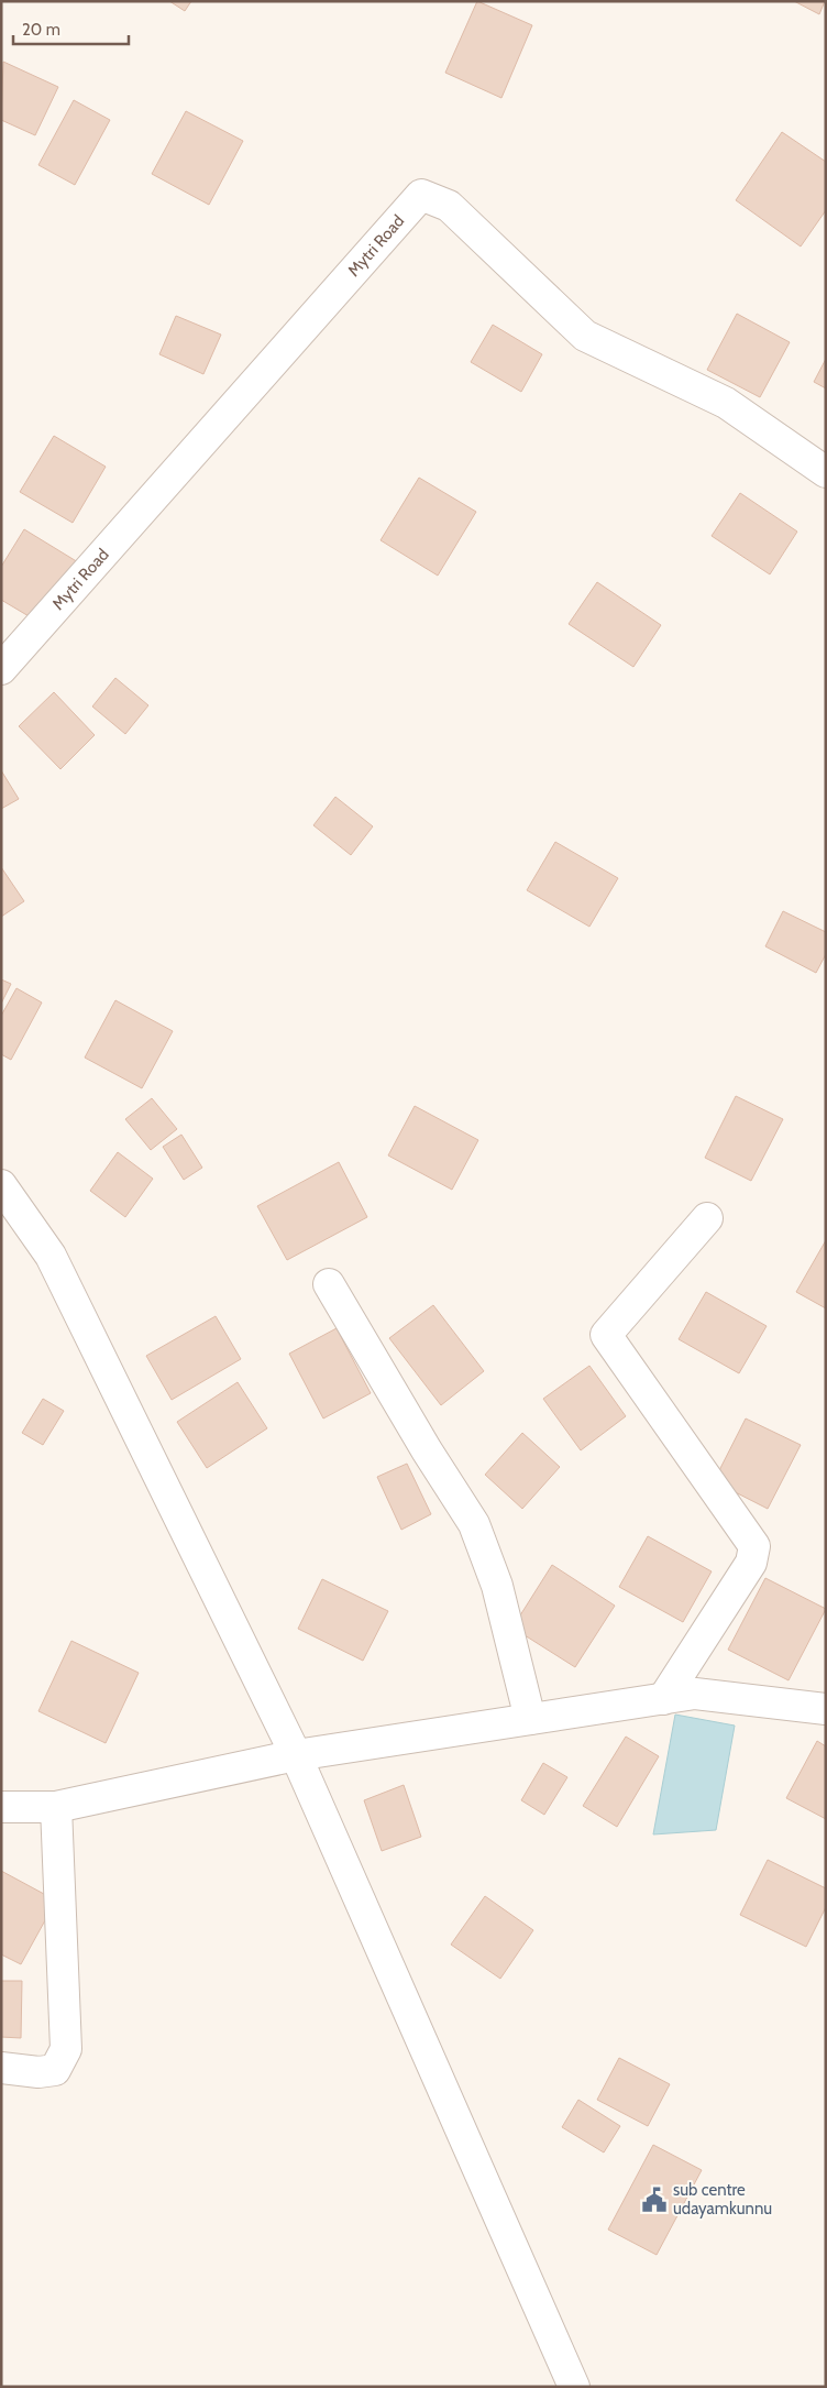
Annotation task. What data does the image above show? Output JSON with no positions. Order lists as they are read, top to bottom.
{
  "streets": {
    "street": ["Mytri Road"]
  },
  "places": {
    "public building": ["sub centre udayamkunnu"]
  },
  "scale_bar": "20 m"
}
